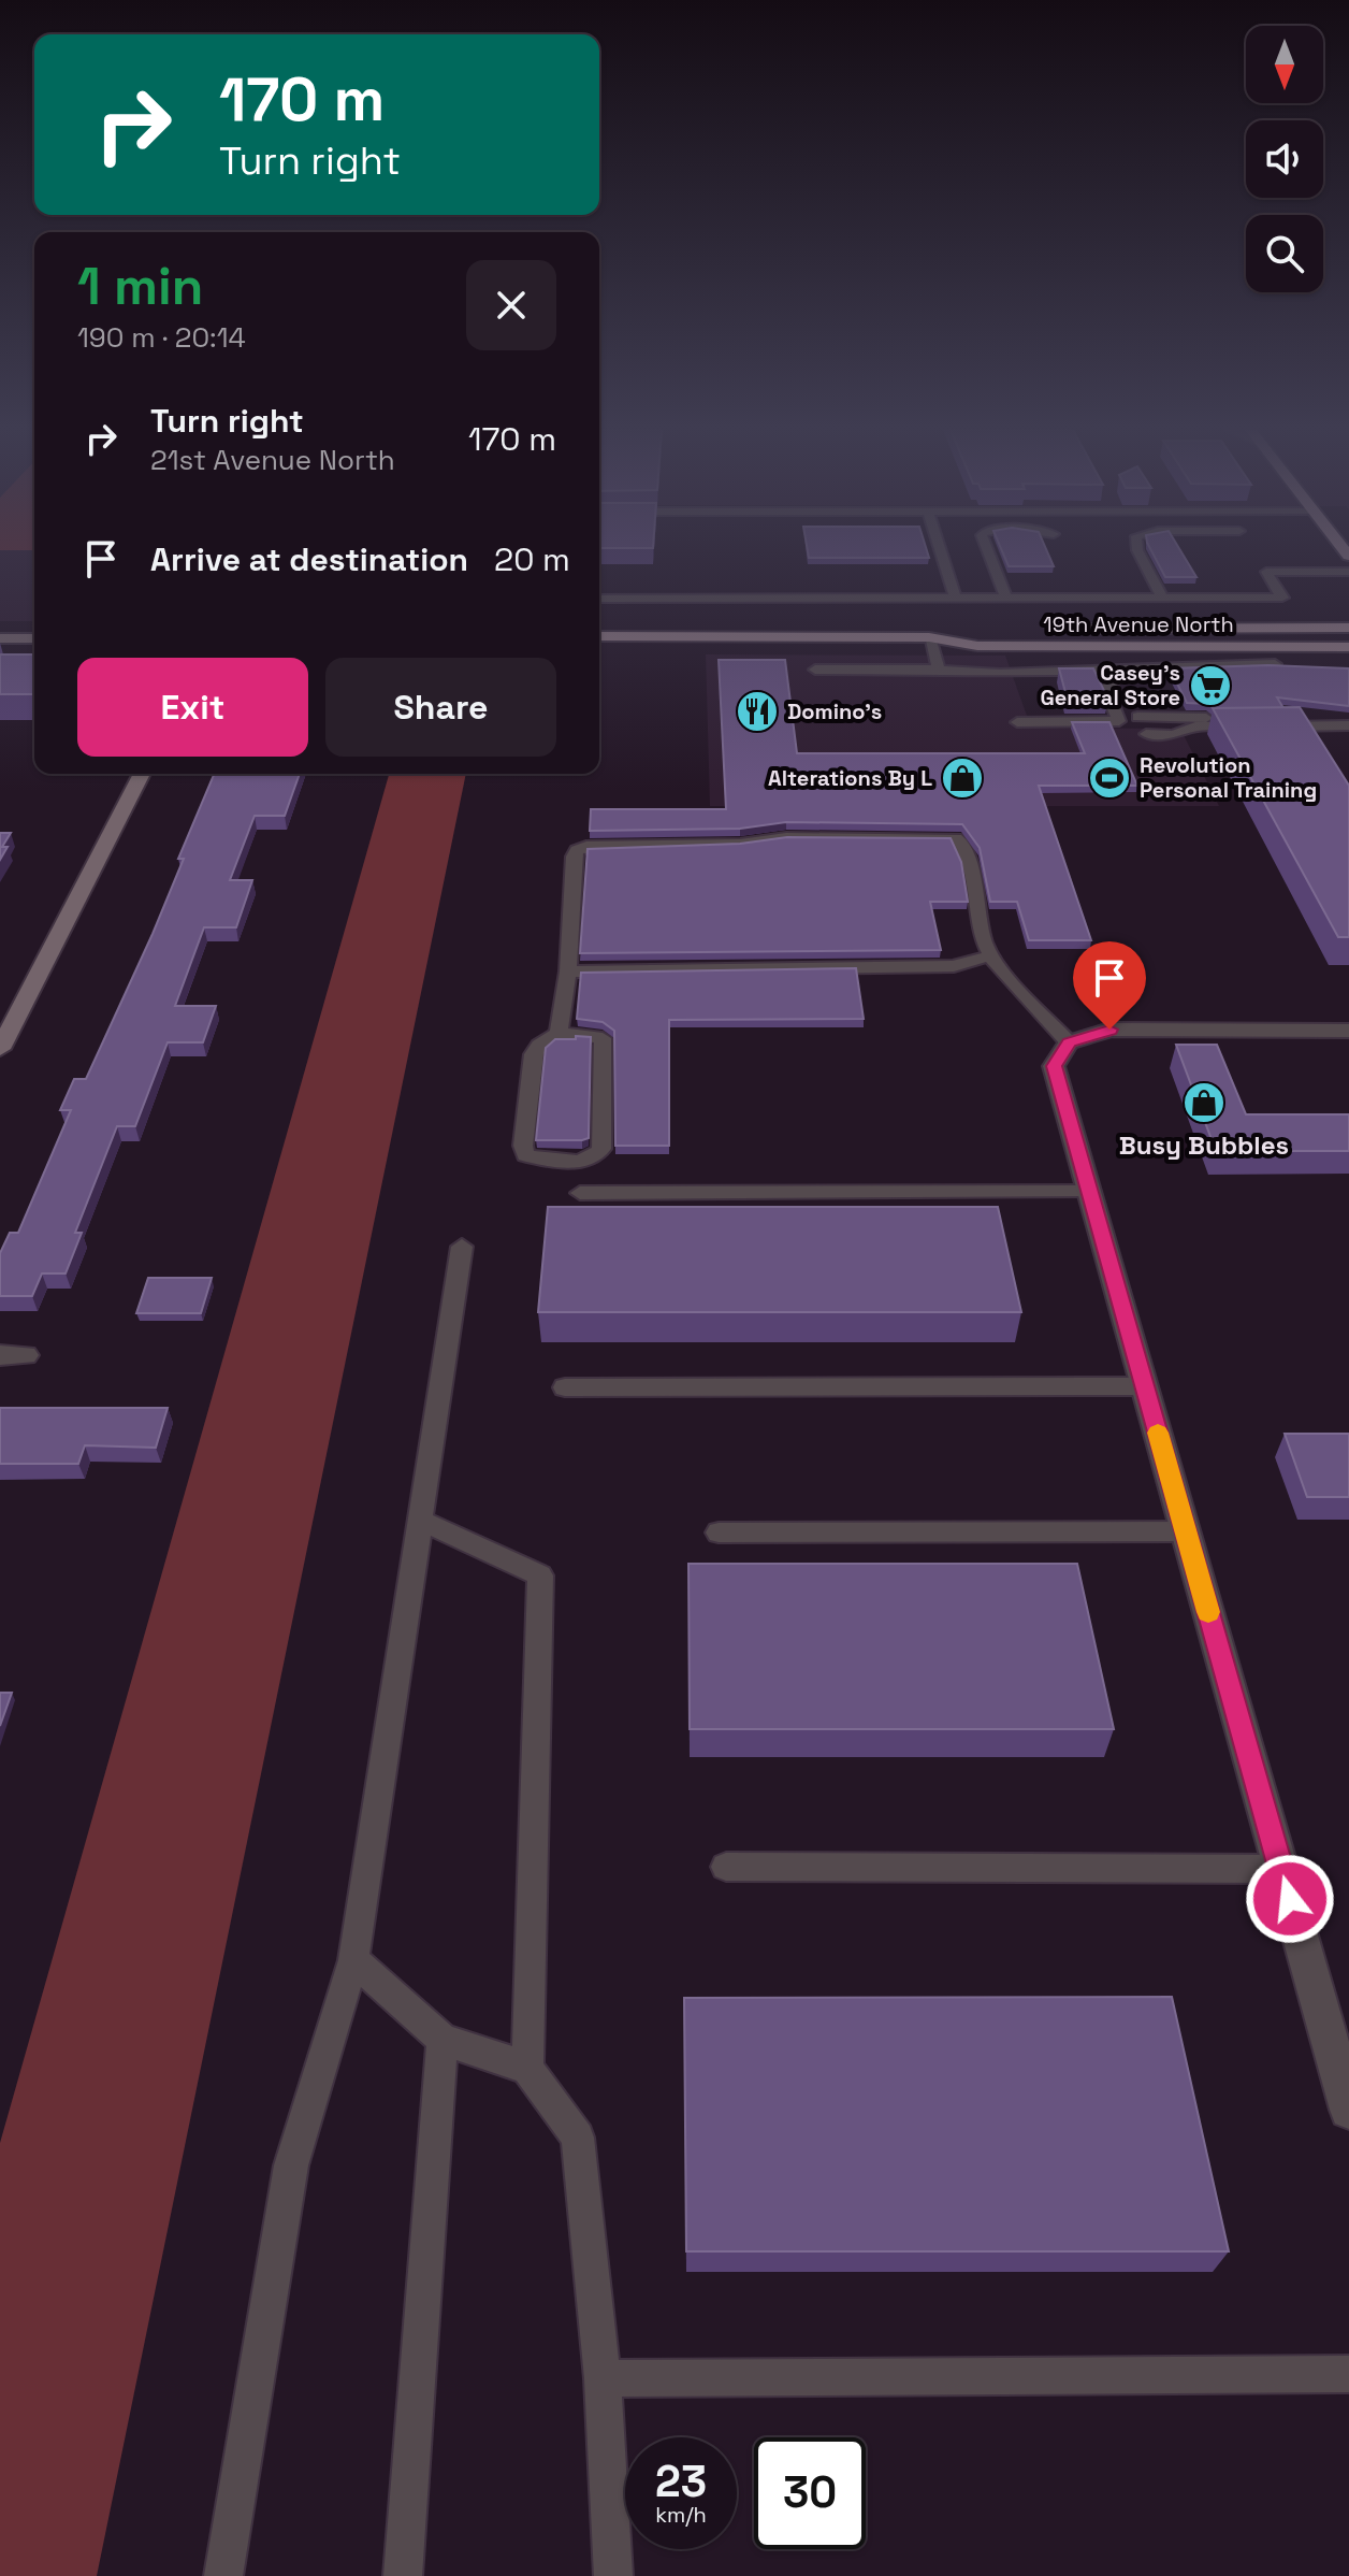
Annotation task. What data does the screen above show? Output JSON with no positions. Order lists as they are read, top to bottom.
{
  "streets": {
    "main road": ["19th Avenue North"]
  },
  "places": {
    "supermarket": ["Casey's General Store"],
    "restaurant": ["Domino's"],
    "shop": ["Alterations By L", "Busy Bubbles"],
    "sports": ["Revolution Personal Training"]
  },
  "north": "bottom",
  "page": {
    "turn": ["170 m", "Turn right"],
    "heading": ["1 min", "190 m · 20:14"],
    "list": [
      {
        "name": "Turn right",
        "note": "21st Avenue North",
        "value": "170 m"
      },
      {
        "name": "Arrive at destination",
        "value": "20 m"
      }
    ],
    "buttons": ["Exit", "Share"],
    "speed": "23 km/h",
    "limit": "30"
  }
}
